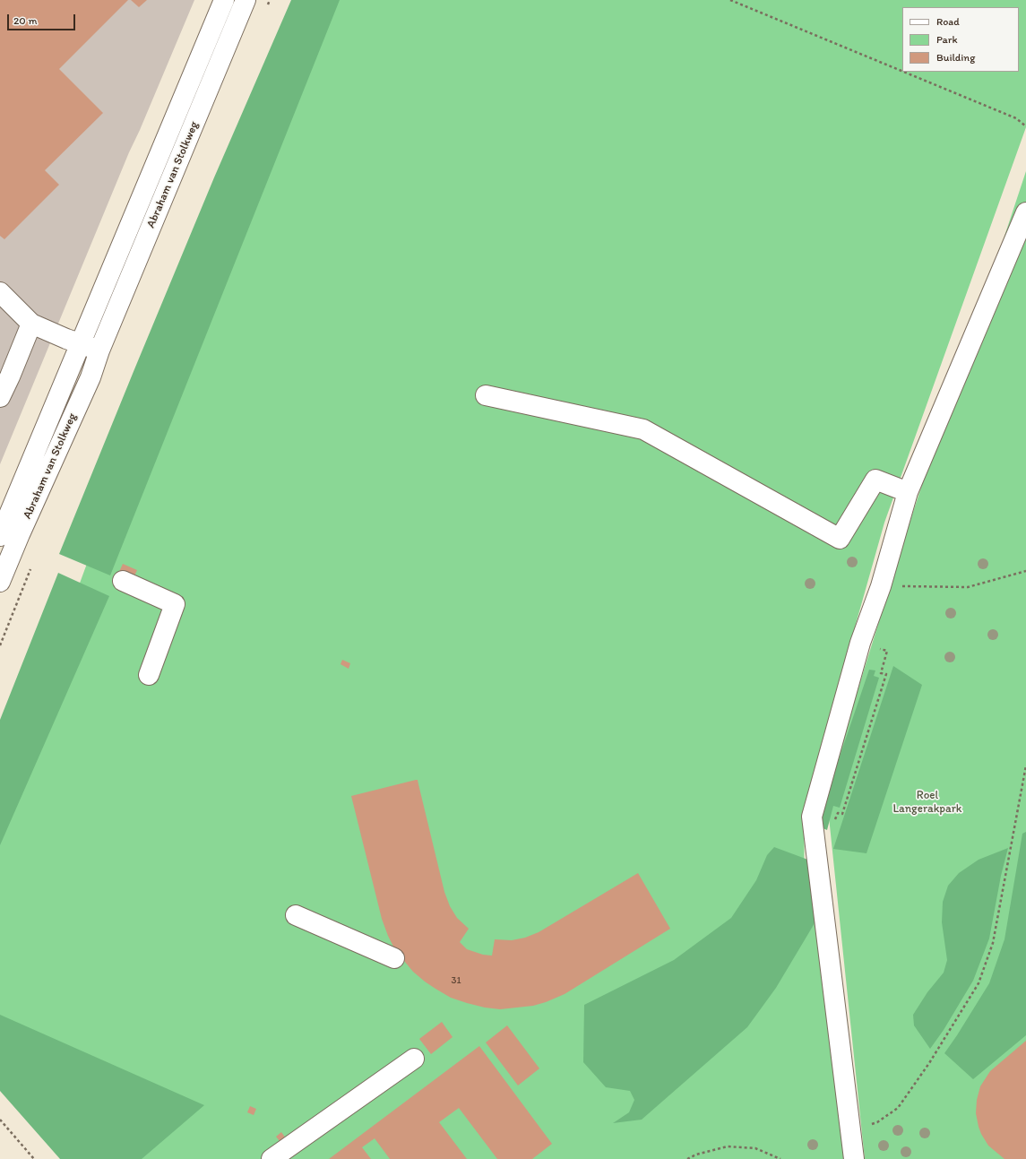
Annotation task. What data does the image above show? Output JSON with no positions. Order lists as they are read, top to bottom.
{
  "streets": {
    "street": ["Abraham van Stolkweg"]
  },
  "parks": ["Roel Langerakpark"],
  "house_numbers": ["31"],
  "legend": ["Road", "Park", "Building"],
  "scale_bar": "20 m"
}
